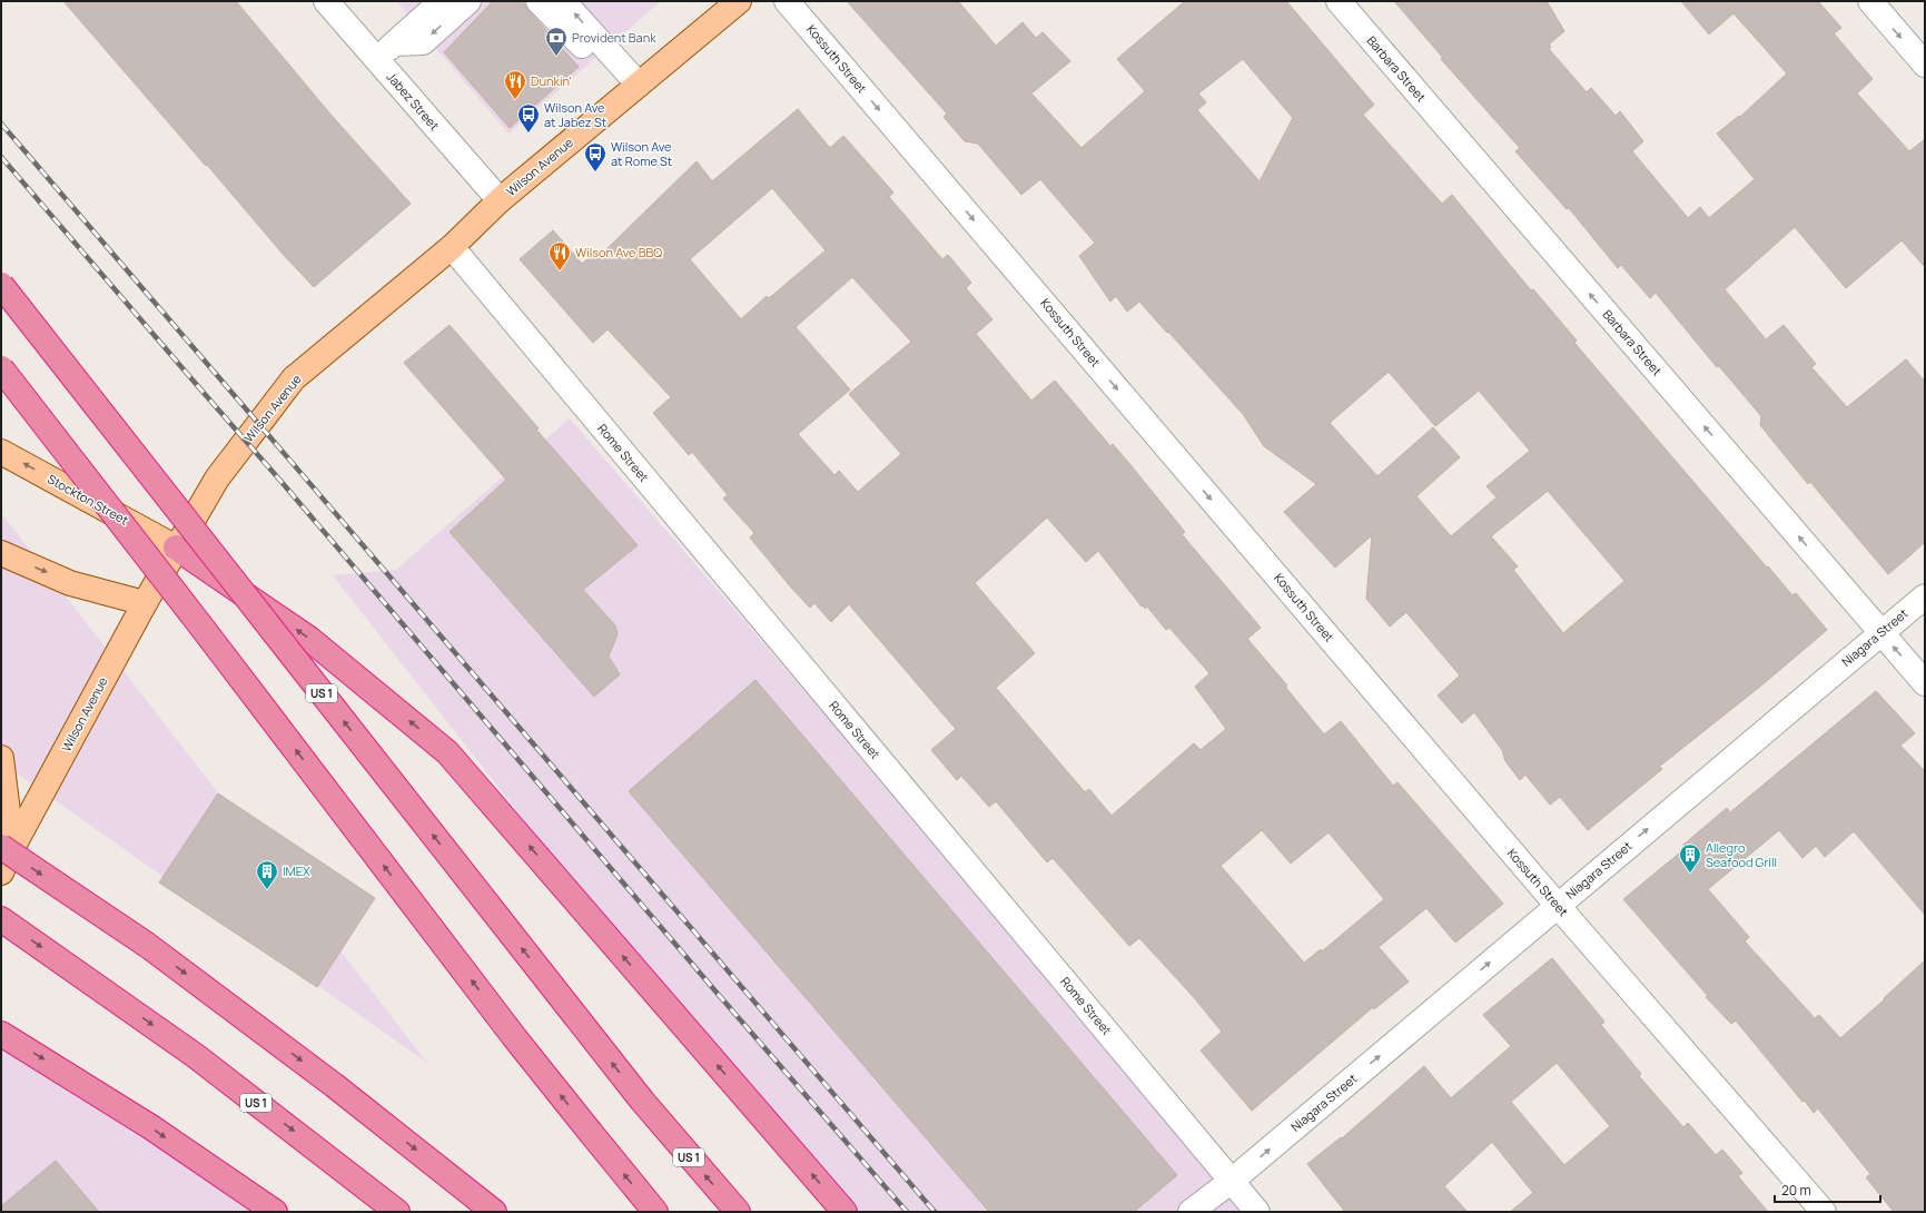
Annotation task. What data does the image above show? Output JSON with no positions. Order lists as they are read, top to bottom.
{
  "streets": {
    "highway": ["US 1"],
    "main road": ["Wilson Avenue", "Stockton Street"],
    "street": [
      "Kossuth Street",
      "Barbara Street",
      "Jabez Street",
      "Rome Street",
      "Niagara Street"
    ]
  },
  "crossings": [
    ["Kossuth Street", "Niagara Street"],
    ["Barbara Street", "Niagara Street"],
    ["Jabez Street", "Wilson Avenue"],
    ["Wilson Avenue", "Rome Street"],
    ["Wilson Avenue", "Stockton Street"],
    ["Rome Street", "Niagara Street"]
  ],
  "one_way": ["Kossuth Street", "Barbara Street", "Niagara Street"],
  "places": {
    "bank": ["Provident Bank"],
    "restaurant": ["Dunkin'", "Wilson Ave BBQ"],
    "bus stop": ["Wilson Ave at Jabez St", "Wilson Ave at Rome St"],
    "building": ["Allegro Seafood Grill", "IMEX"]
  },
  "scale_bar": "20 m"
}
